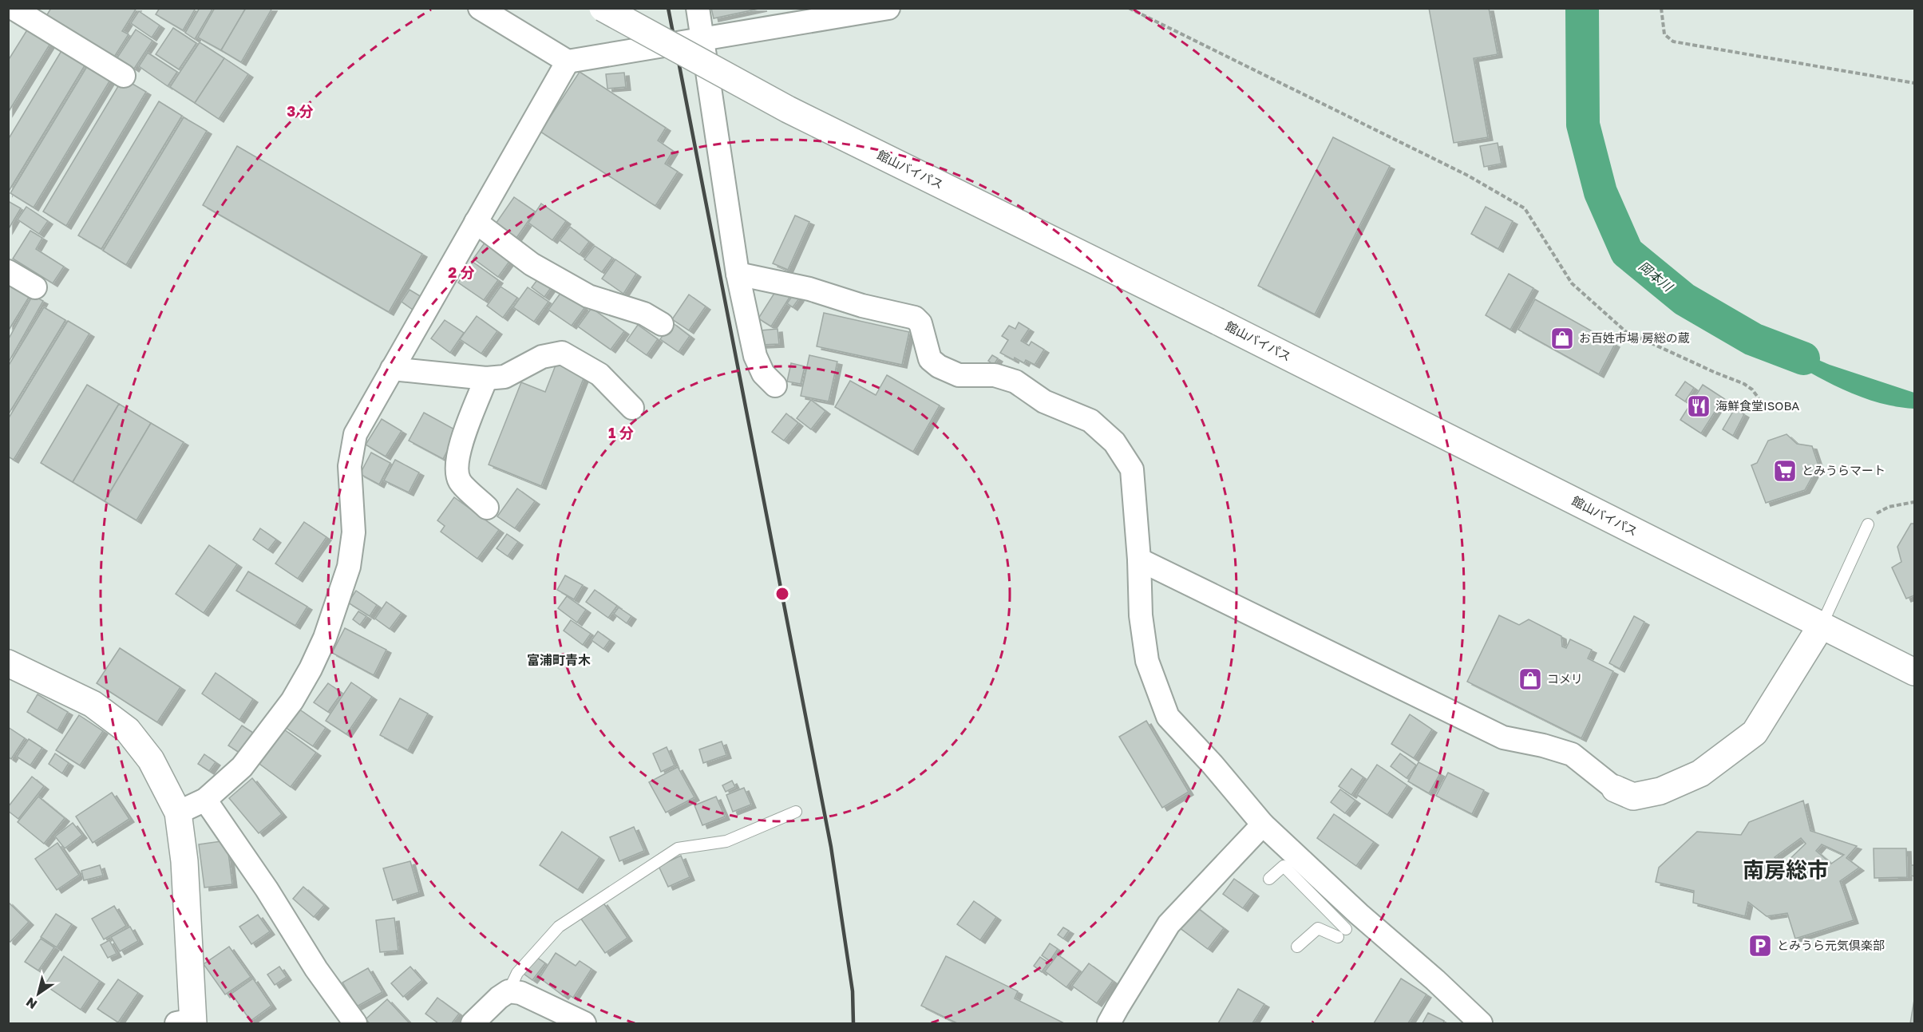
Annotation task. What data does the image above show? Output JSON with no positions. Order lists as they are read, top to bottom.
{
  "streets": {
    "main road": ["館山バイパス"]
  },
  "districts": ["富浦町青木", "南房総市"],
  "water": ["岡本川"],
  "places": {
    "shop": ["お百姓市場 房総の蔵", "コメリ"],
    "restaurant": ["海鮮食堂ISOBA"],
    "supermarket": ["とみうらマート"],
    "parking": ["とみうら元気倶楽部"]
  },
  "north": "bottom left",
  "rings": ["3 分", "2 分", "1 分"]
}
